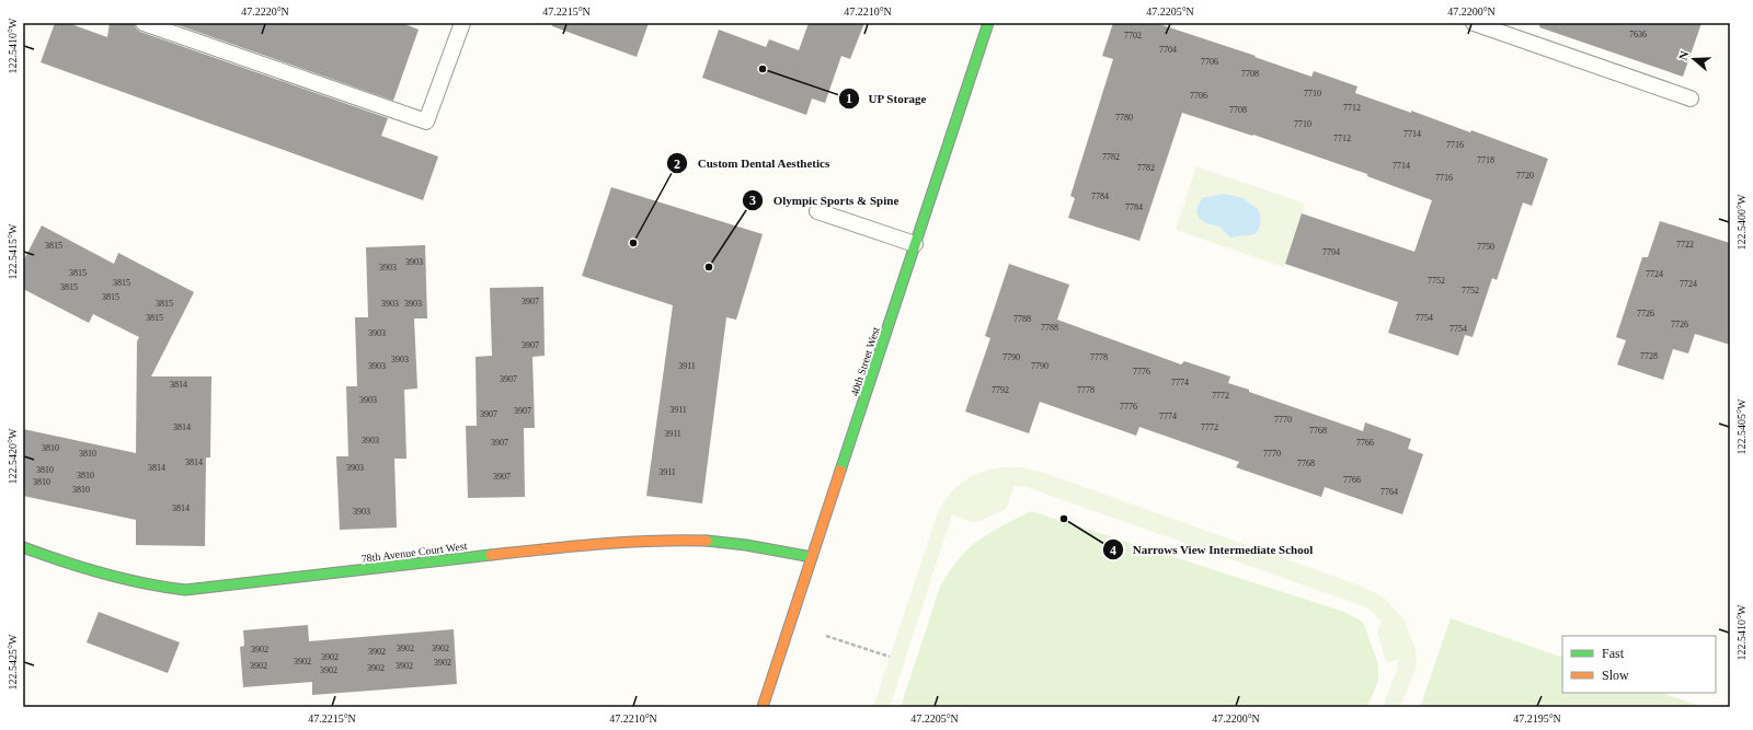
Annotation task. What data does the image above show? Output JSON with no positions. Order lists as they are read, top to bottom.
{
  "streets": {
    "street": ["40th Street West", "78th Avenue Court West"]
  },
  "crossings": [
    ["40th Street West", "78th Avenue Court West"]
  ],
  "places": [
    "UP Storage",
    "Custom Dental Aesthetics",
    "Olympic Sports & Spine",
    "Narrows View Intermediate School"
  ],
  "house_numbers": [
    "7636",
    "7702",
    "7704",
    "7706",
    "7708",
    "7710",
    "7706",
    "7712",
    "7708",
    "7780",
    "7710",
    "7714",
    "7712",
    "7716",
    "7782",
    "7718",
    "7714",
    "7782",
    "7720",
    "7716",
    "7784",
    "7784",
    "7722",
    "3815",
    "7750",
    "7794",
    "3903",
    "3903",
    "3815",
    "7724",
    "7752",
    "3815",
    "7724",
    "3815",
    "7752",
    "3815",
    "3907",
    "3815",
    "3903",
    "3903",
    "7726",
    "3815",
    "7754",
    "7788",
    "7726",
    "7788",
    "7754",
    "3903",
    "3907",
    "7728",
    "7790",
    "7778",
    "3903",
    "3903",
    "3911",
    "7790",
    "7776",
    "3907",
    "7774",
    "3814",
    "7792",
    "7778",
    "7772",
    "3903",
    "7776",
    "3911",
    "3907",
    "3907",
    "7774",
    "7770",
    "3814",
    "7772",
    "7768",
    "3911",
    "3903",
    "3907",
    "7766",
    "3810",
    "3810",
    "7770",
    "3814",
    "7768",
    "3814",
    "3903",
    "3810",
    "3911",
    "3810",
    "3907",
    "7766",
    "3810",
    "3810",
    "7764",
    "3814",
    "3903",
    "3902",
    "3902",
    "3902",
    "3902",
    "3902",
    "3902",
    "3902",
    "3902",
    "3902",
    "3902",
    "3902"
  ],
  "legend": ["Fast", "Slow"],
  "north": "left",
  "coordinates": [
    "47.2220°N",
    "47.2215°N",
    "47.2210°N",
    "47.2205°N",
    "47.2200°N",
    "122.5410°W",
    "122.5400°W",
    "122.5415°W",
    "122.5405°W",
    "122.5420°W",
    "122.5425°W",
    "47.2195°N"
  ]
}
